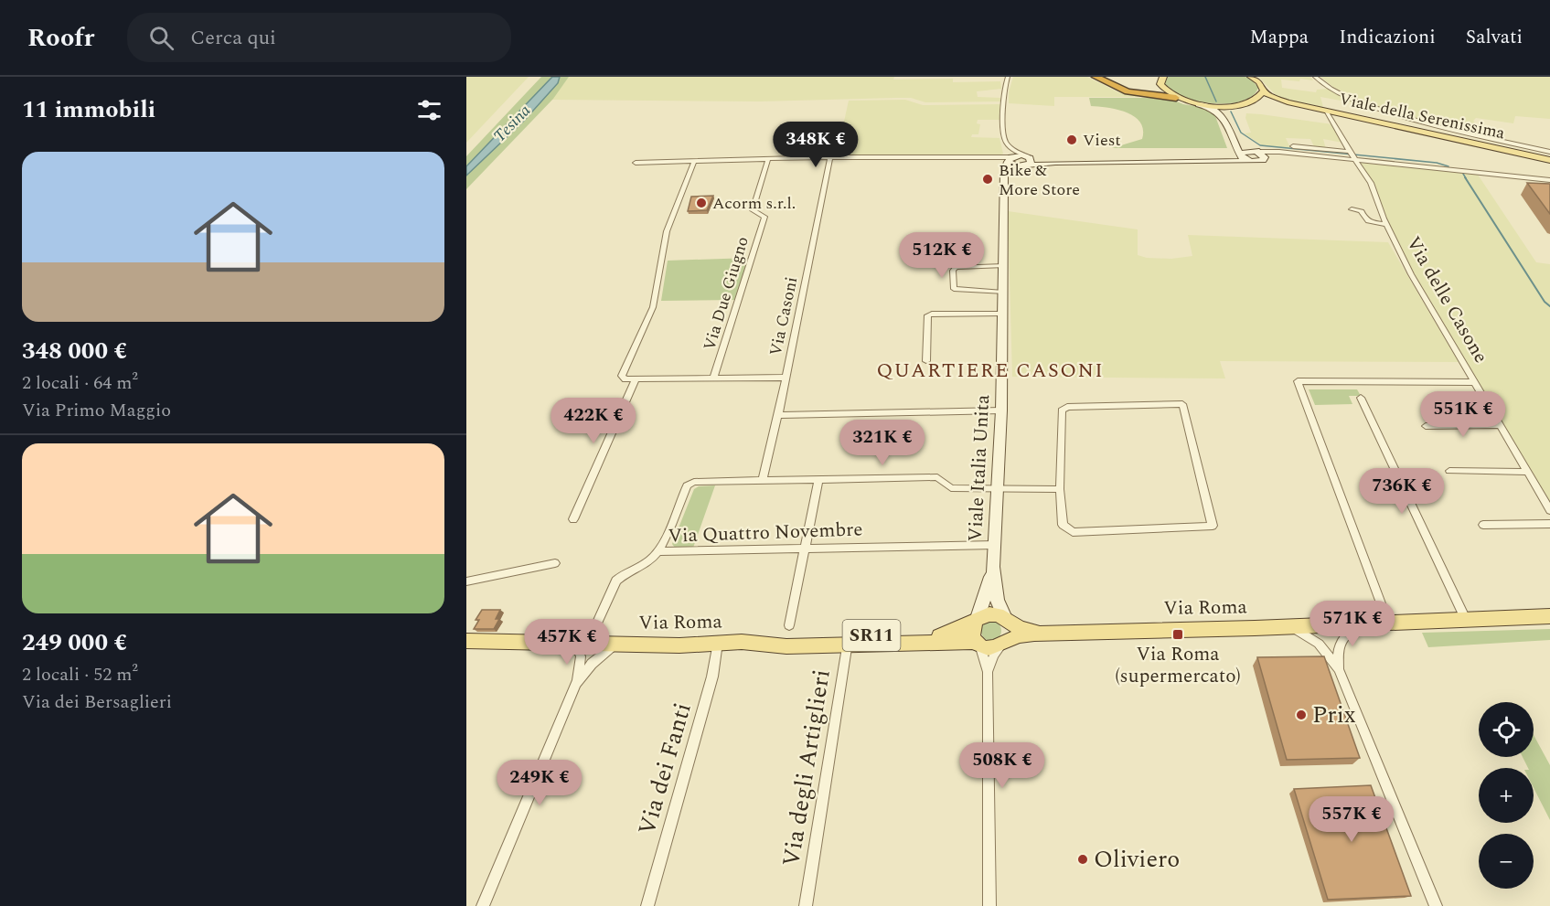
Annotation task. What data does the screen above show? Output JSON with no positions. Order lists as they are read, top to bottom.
{
  "streets": {
    "main road": ["Viale della Serenissima", "Via Roma", "SR11"],
    "street": [
      "Via Due Giugno",
      "Via delle Casone",
      "Via Casoni",
      "Viale Italia Unita",
      "Via Quattro Novembre",
      "Via degli Artiglieri",
      "Via dei Fanti"
    ]
  },
  "crossings": [
    ["Viale della Serenissima", "Via delle Casone"],
    ["Viale Italia Unita", "Via Quattro Novembre"],
    ["Viale Italia Unita", "Via Roma"],
    ["Via Quattro Novembre", "Via Roma"],
    ["Via Roma", "Via degli Artiglieri"],
    ["Via Roma", "Via dei Fanti"]
  ],
  "districts": ["QUARTIERE CASONI"],
  "water": ["Tesina"],
  "places": {
    "other": [
      "Viest",
      "Bike & More Store",
      "Acorm s.r.l.",
      "Prix",
      "Oliviero"
    ],
    "transit": ["Via Roma (supermercato)"]
  },
  "page": {
    "header": "Roofr",
    "search": "Cerca qui",
    "nav": ["Mappa", "Indicazioni", "Salvati"],
    "heading": "11 immobili",
    "price": [
      "348K €",
      "512K €",
      "551K €",
      "422K €",
      "321K €",
      "736K €",
      "571K €",
      "457K €",
      "508K €",
      "249K €",
      "557K €"
    ],
    "list": [
      {
        "name": "348 000 €",
        "note": "2 locali · 64 m² · Via Primo Maggio"
      },
      {
        "name": "249 000 €",
        "note": "2 locali · 52 m² · Via dei Bersaglieri"
      }
    ],
    "map_buttons": ["+", "−"]
  }
}
